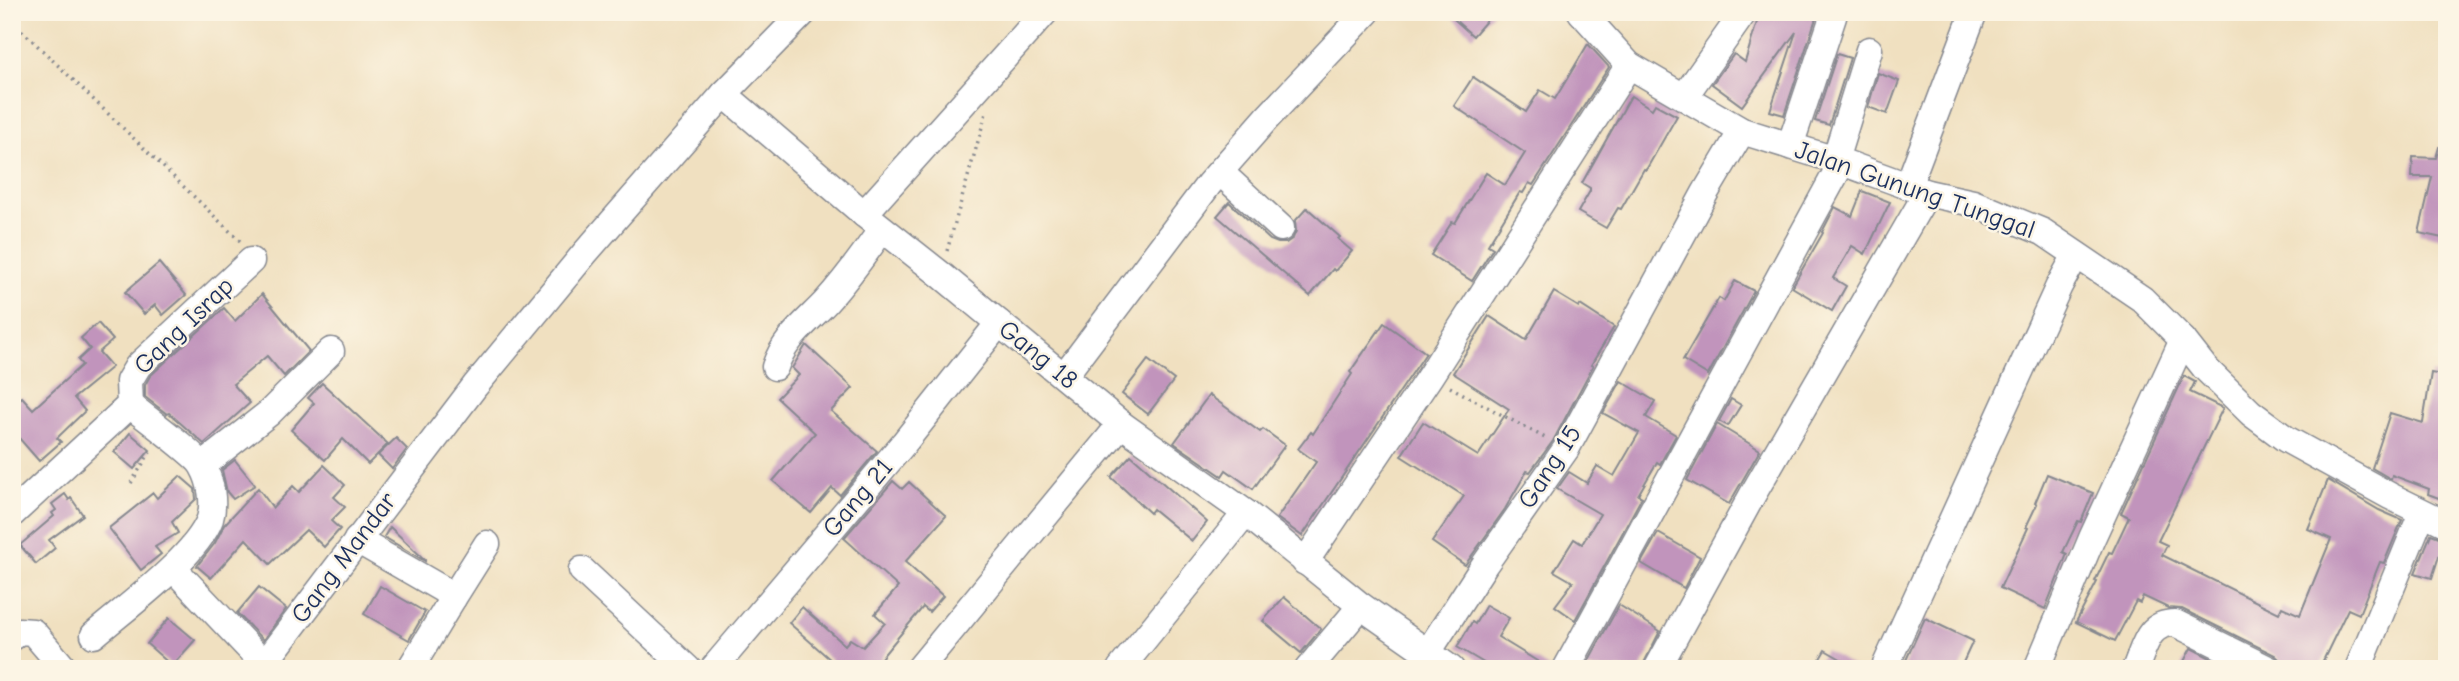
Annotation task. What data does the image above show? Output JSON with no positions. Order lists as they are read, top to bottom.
{
  "streets": {
    "street": [
      "Jalan Gunung Tunggal",
      "Gang Israp",
      "Gang 18",
      "Gang 15",
      "Gang 21",
      "Gang Mandar"
    ]
  },
  "crossings": [
    ["Jalan Gunung Tunggal", "Gang 15"],
    ["Gang 18", "Gang 15"],
    ["Gang 18", "Gang 21"],
    ["Gang 18", "Gang Mandar"]
  ]
}
